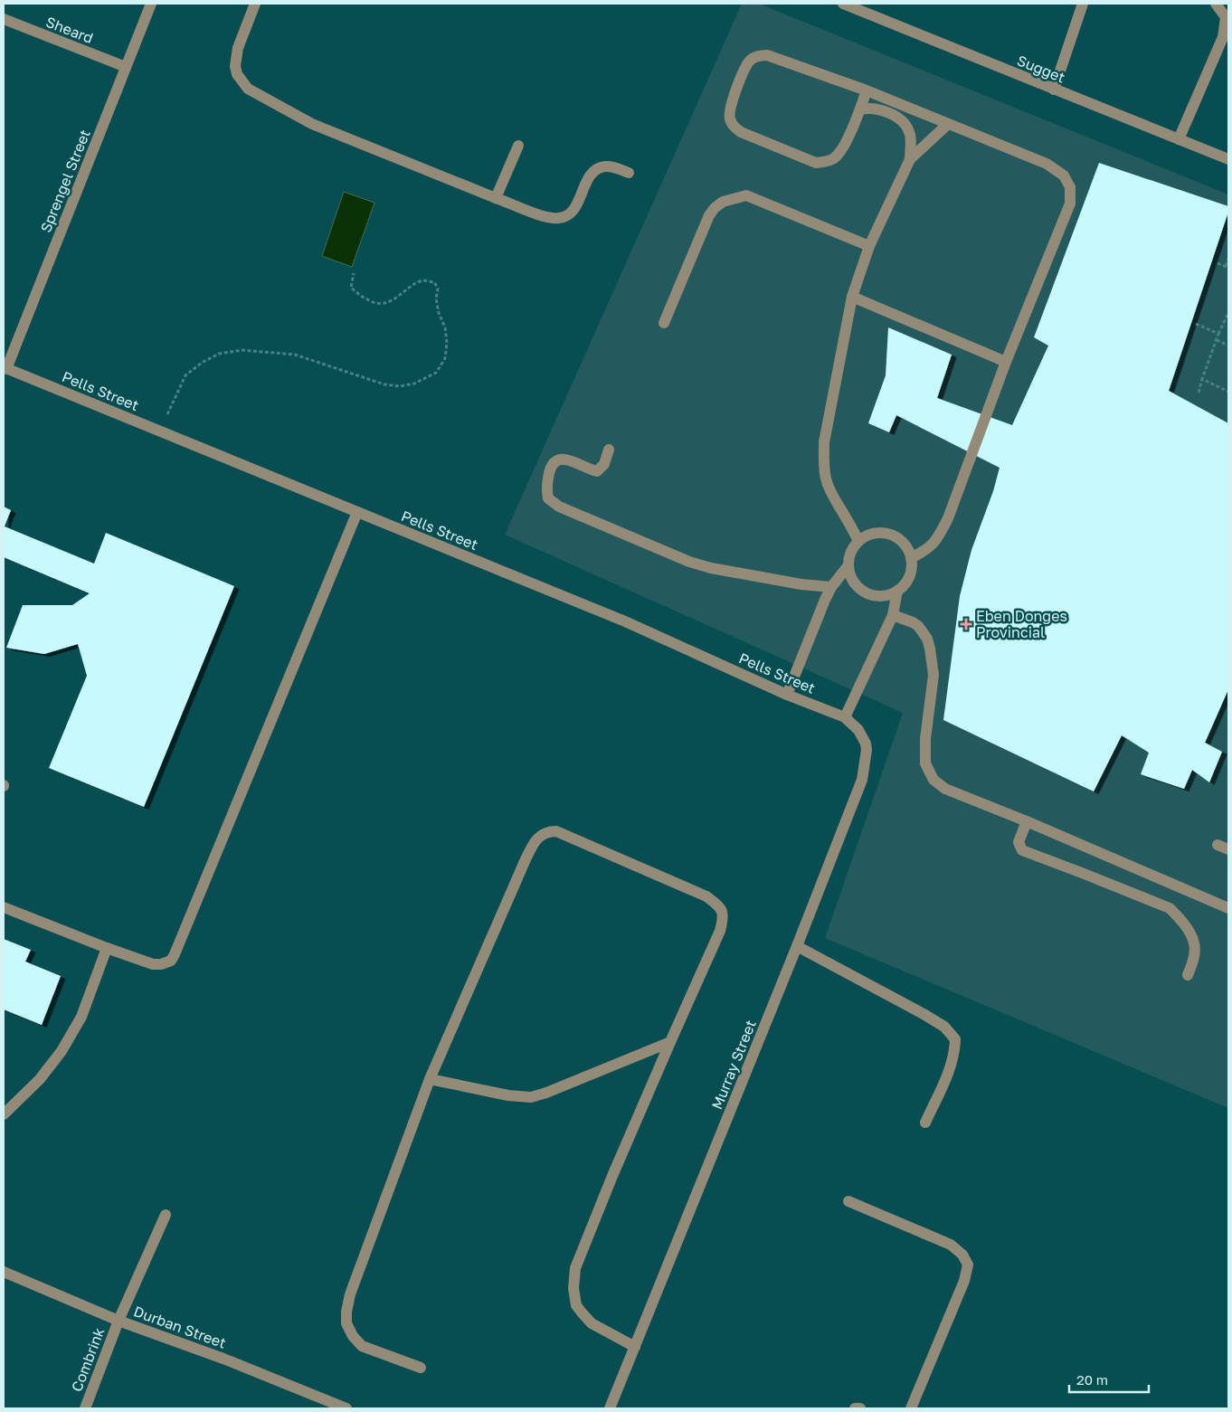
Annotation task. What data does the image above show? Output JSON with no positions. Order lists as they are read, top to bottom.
{
  "streets": {
    "street": [
      "Sheard",
      "Sugget",
      "Sprengel Street",
      "Pells Street",
      "Murray Street",
      "Durban Street",
      "Combrink"
    ]
  },
  "crossings": [
    ["Sheard", "Sprengel Street"],
    ["Sprengel Street", "Pells Street"],
    ["Pells Street", "Murray Street"],
    ["Durban Street", "Combrink"]
  ],
  "places": {
    "health": ["Eben Donges Provincial"]
  },
  "scale_bar": "20 m"
}
